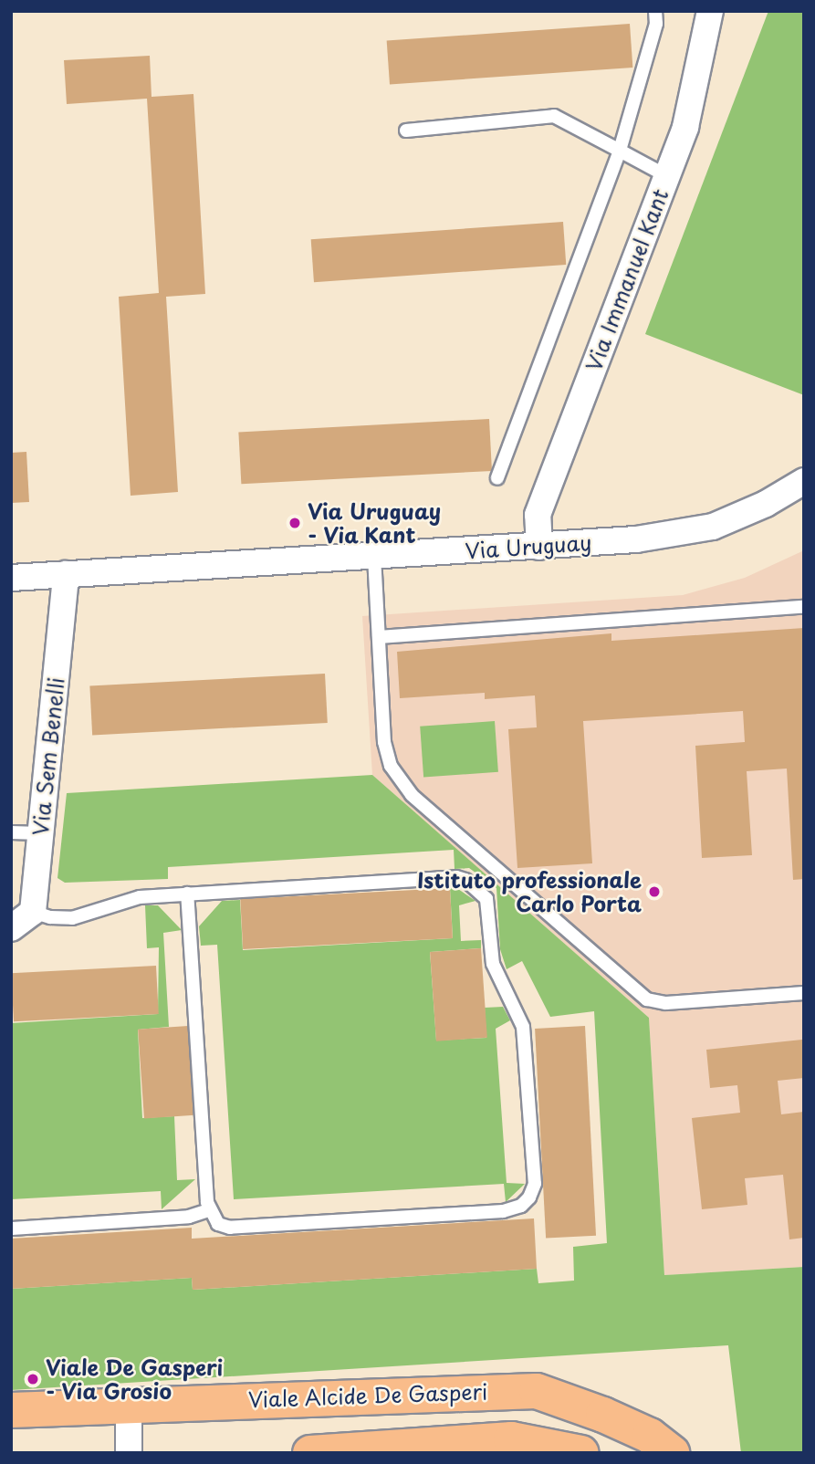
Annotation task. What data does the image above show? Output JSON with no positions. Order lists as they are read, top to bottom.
{
  "streets": {
    "main road": ["Viale Alcide De Gasperi"],
    "street": ["Via Immanuel Kant", "Via Uruguay", "Via Sem Benelli"]
  },
  "crossings": [
    ["Via Immanuel Kant", "Via Uruguay"],
    ["Via Uruguay", "Via Sem Benelli"]
  ],
  "places": ["Via Uruguay - Via Kant", "Istituto professionale Carlo Porta", "Viale De Gasperi - Via Grosio"]
}
